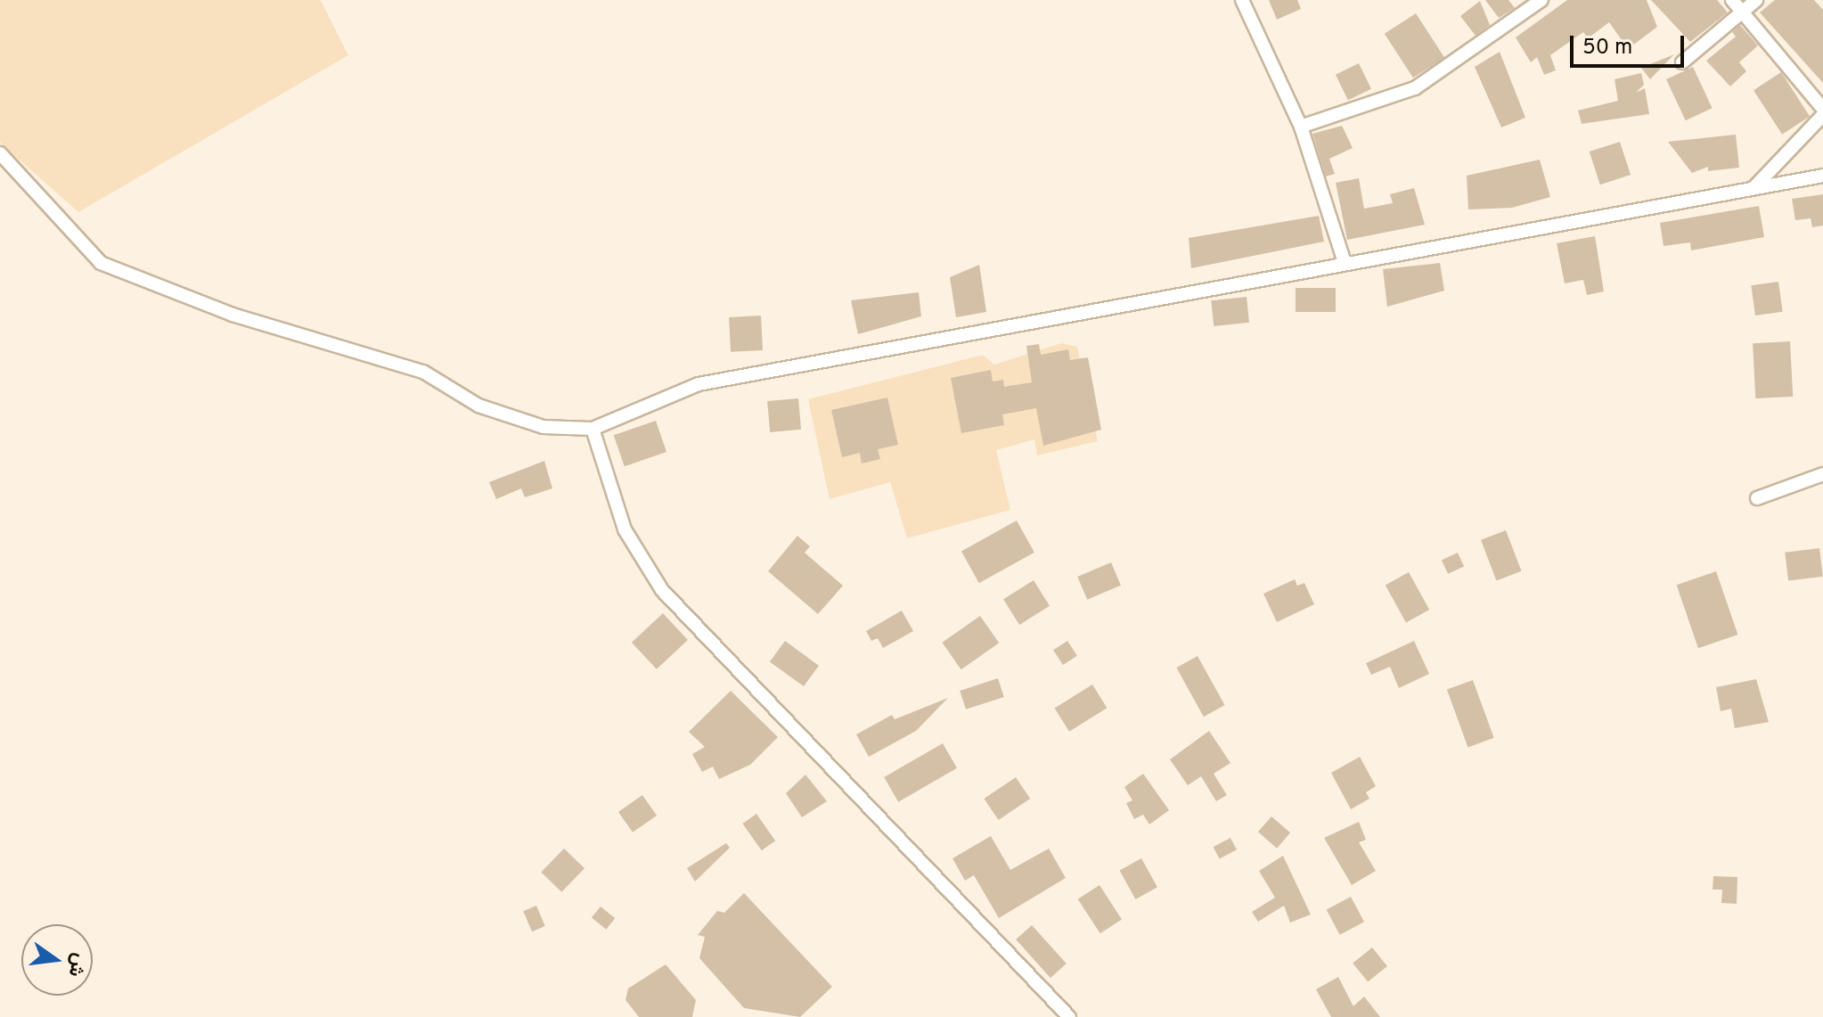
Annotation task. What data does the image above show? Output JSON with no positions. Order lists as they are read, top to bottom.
{
  "scale_bar": "50 m",
  "north": "right"
}
